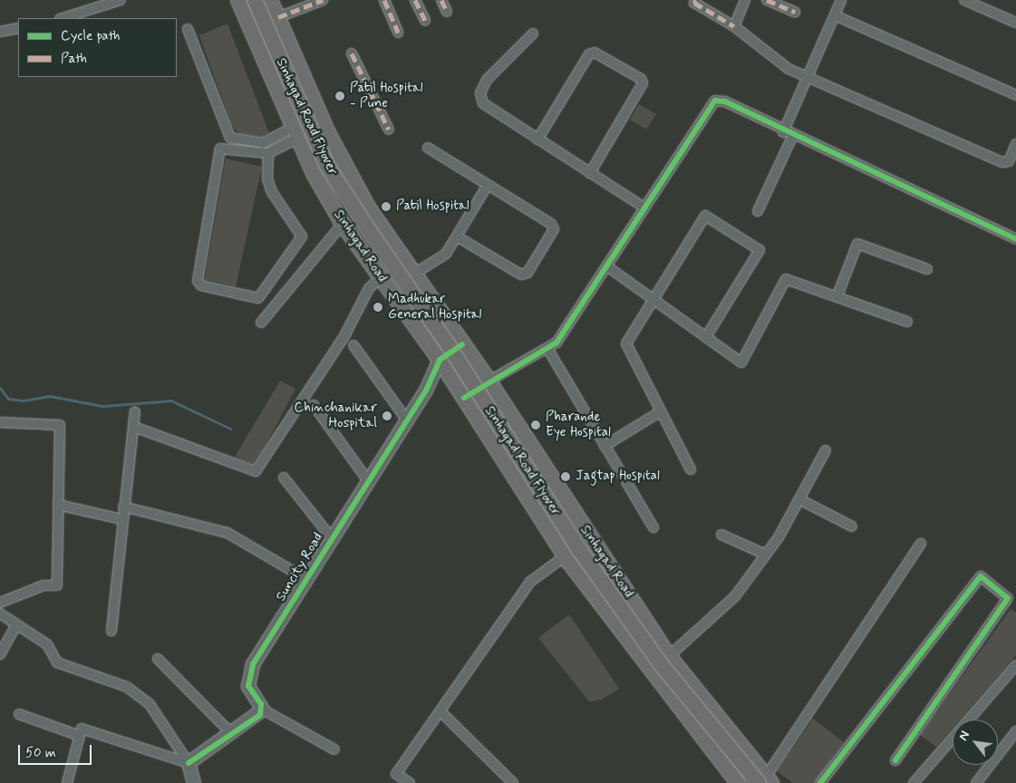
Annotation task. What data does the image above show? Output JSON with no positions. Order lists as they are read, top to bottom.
{
  "streets": {
    "main road": ["Sinhagad Road Flyover", "Sinhagad Road"],
    "street": ["Suncity Road"]
  },
  "crossings": [
    ["Sinhagad Road Flyover", "Sinhagad Road"],
    ["Sinhagad Road", "Suncity Road"]
  ],
  "places": [
    "Patil Hospital - Pune",
    "Patil Hospital",
    "Madhukar General Hospital",
    "Chinchanikar Hospital",
    "Pharande Eye Hospital",
    "Jagtap Hospital"
  ],
  "legend": ["Cycle path", "Path"],
  "scale_bar": "50 m",
  "north": "top left"
}
